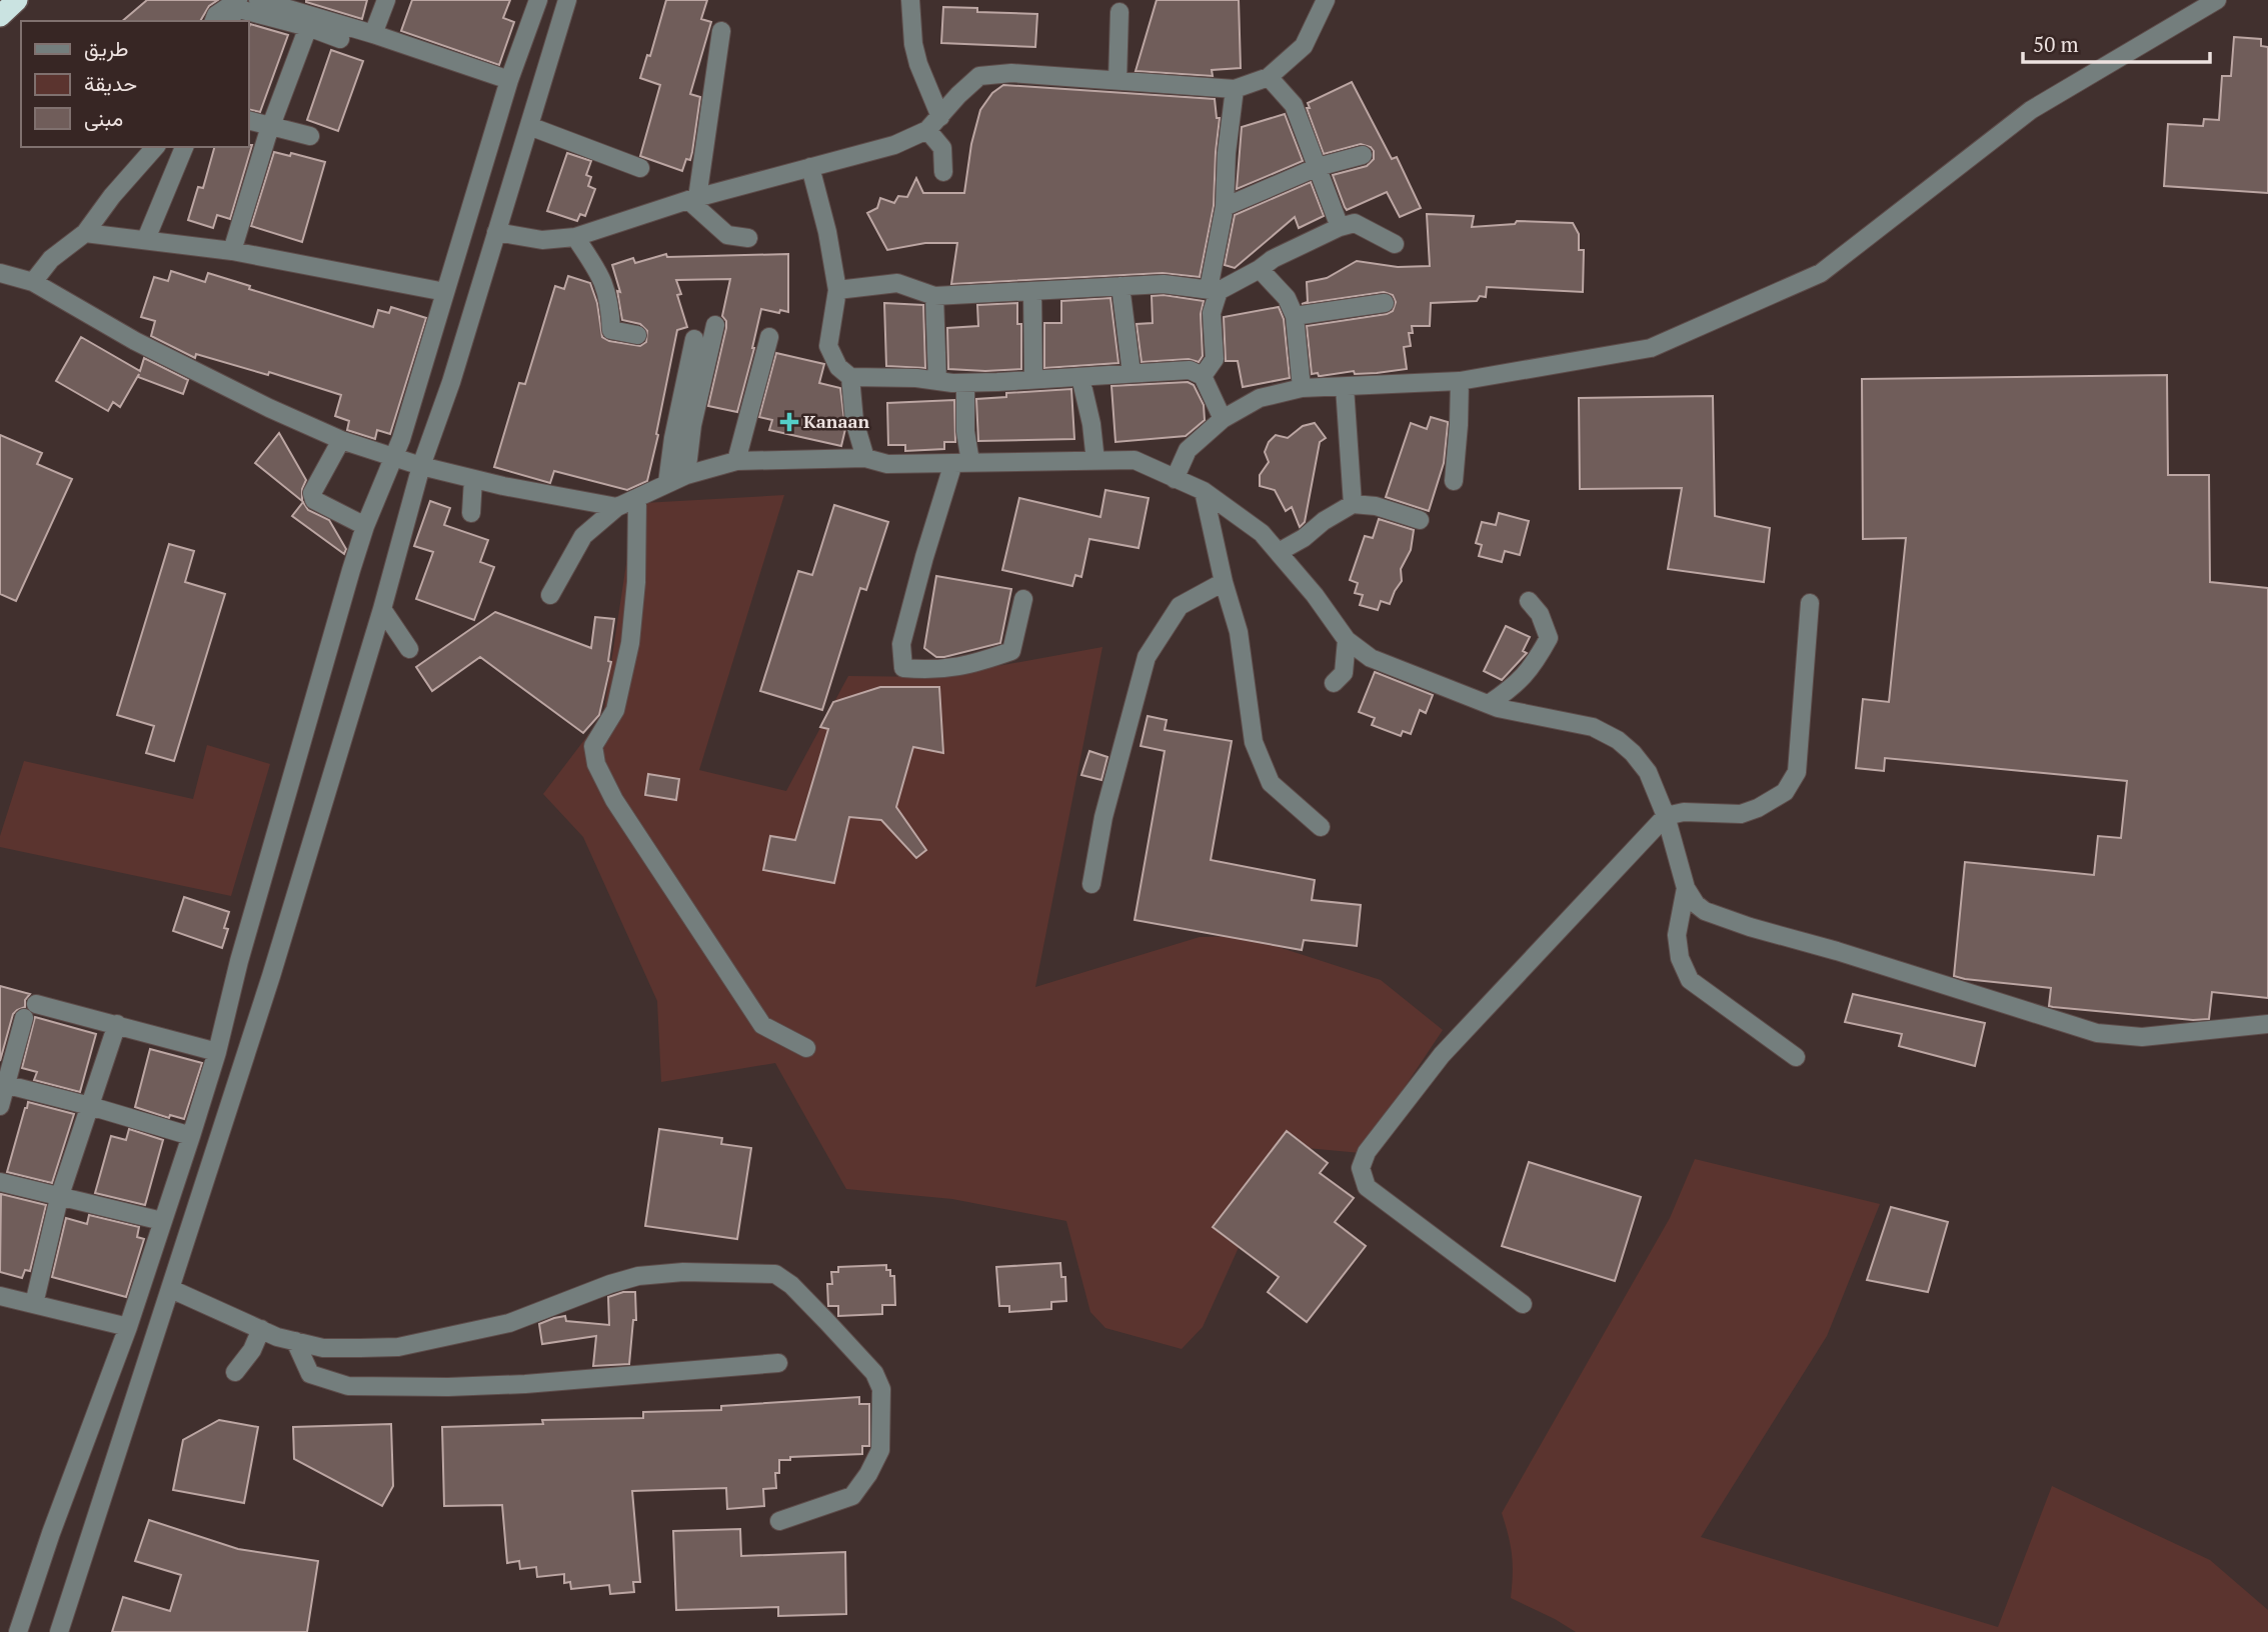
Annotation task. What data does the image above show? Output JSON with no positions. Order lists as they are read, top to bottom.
{
  "places": {
    "health": ["Kanaan"]
  },
  "legend": ["طريق", "حديقة", "مبنى"],
  "scale_bar": "50 m"
}
